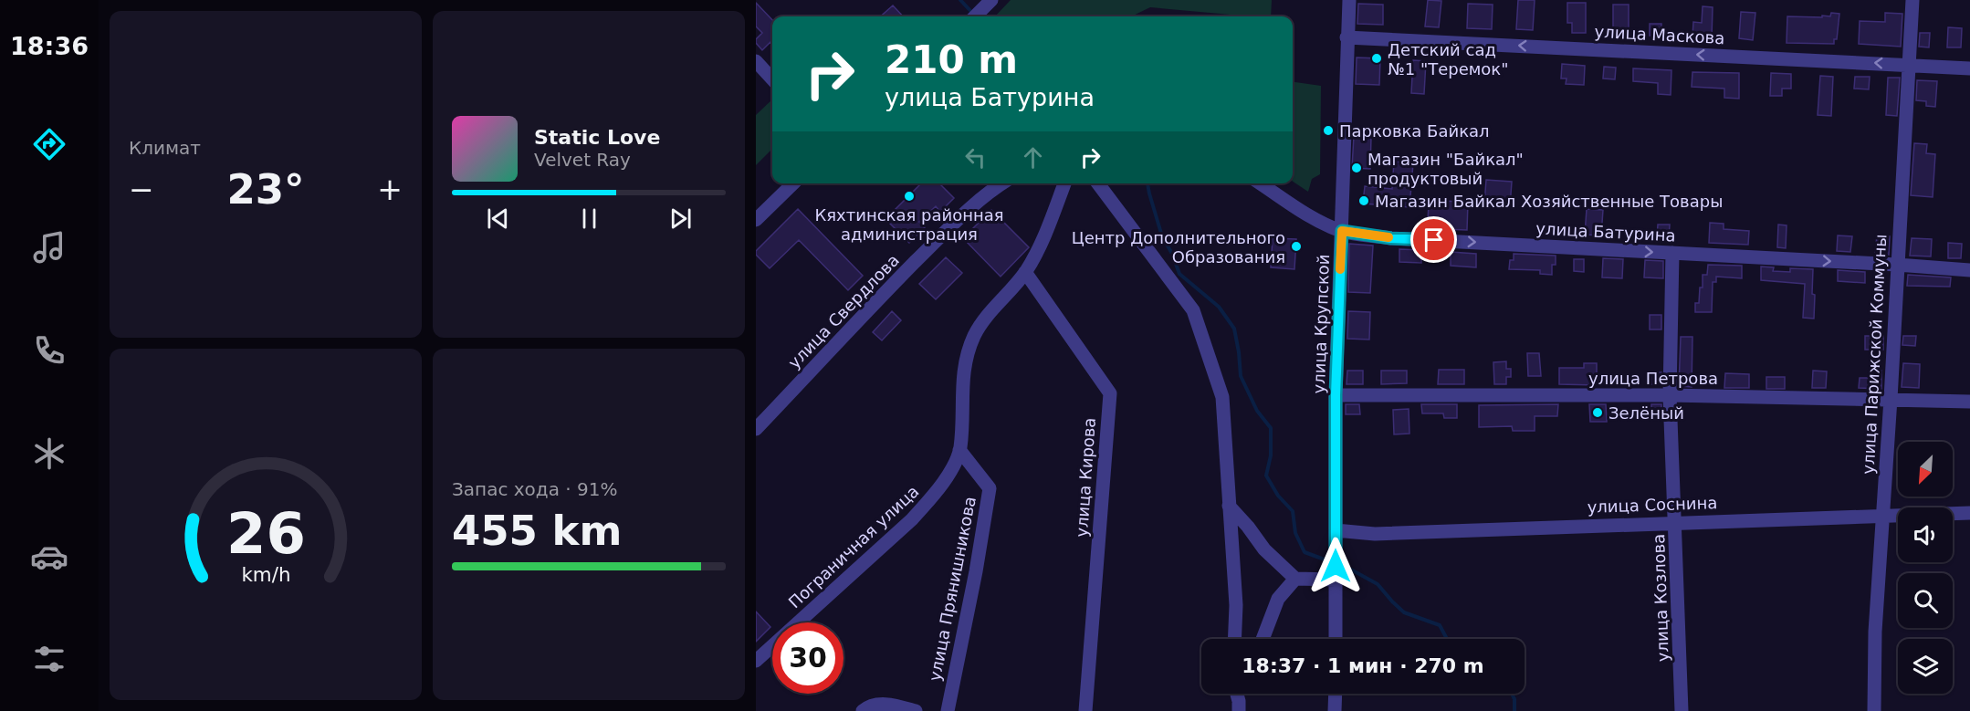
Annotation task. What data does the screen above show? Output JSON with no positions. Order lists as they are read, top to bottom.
{
  "streets": {
    "street": [
      "улица Маскова",
      "улица Батурина",
      "улица Свердлова",
      "улица Крупской",
      "улица Парижской Коммуны",
      "улица Петрова",
      "улица Кирова",
      "улица Соснина",
      "Пограничная улица",
      "улица Прянишникова",
      "улица Козлова"
    ]
  },
  "crossings": [
    ["улица Маскова", "улица Крупской"],
    ["улица Маскова", "улица Парижской Коммуны"],
    ["улица Батурина", "улица Крупской"],
    ["улица Батурина", "улица Парижской Коммуны"],
    ["улица Батурина", "улица Козлова"],
    ["улица Крупской", "улица Петрова"],
    ["улица Крупской", "улица Соснина"],
    ["улица Парижской Коммуны", "улица Петрова"],
    ["улица Парижской Коммуны", "улица Соснина"],
    ["улица Петрова", "улица Козлова"],
    ["улица Кирова", "Пограничная улица"],
    ["улица Соснина", "улица Козлова"],
    ["Пограничная улица", "улица Прянишникова"]
  ],
  "one_way": ["улица Маскова", "улица Батурина"],
  "places": [
    "Детский сад №1 \"Теремок\"",
    "Парковка Байкал",
    "Магазин \"Байкал\" продуктовый",
    "Кяхтинская районная администрация",
    "Магазин Байкал Хозяйственные Товары",
    "Центр Дополнительного Образования",
    "Зелёный"
  ],
  "north": "bottom left",
  "page": {
    "tabs": "18:36",
    "tile": [
      "Климат",
      ["Запас хода · 91%", "455 km"]
    ],
    "turn": ["210 m", "улица Батурина"],
    "song": ["Static Love", "Velvet Ray"],
    "heat": ["−", "23°", "+"],
    "limit": "30",
    "trip": "18:37 · 1 мин · 270 m",
    "gauge": ["26", "km/h"]
  }
}
